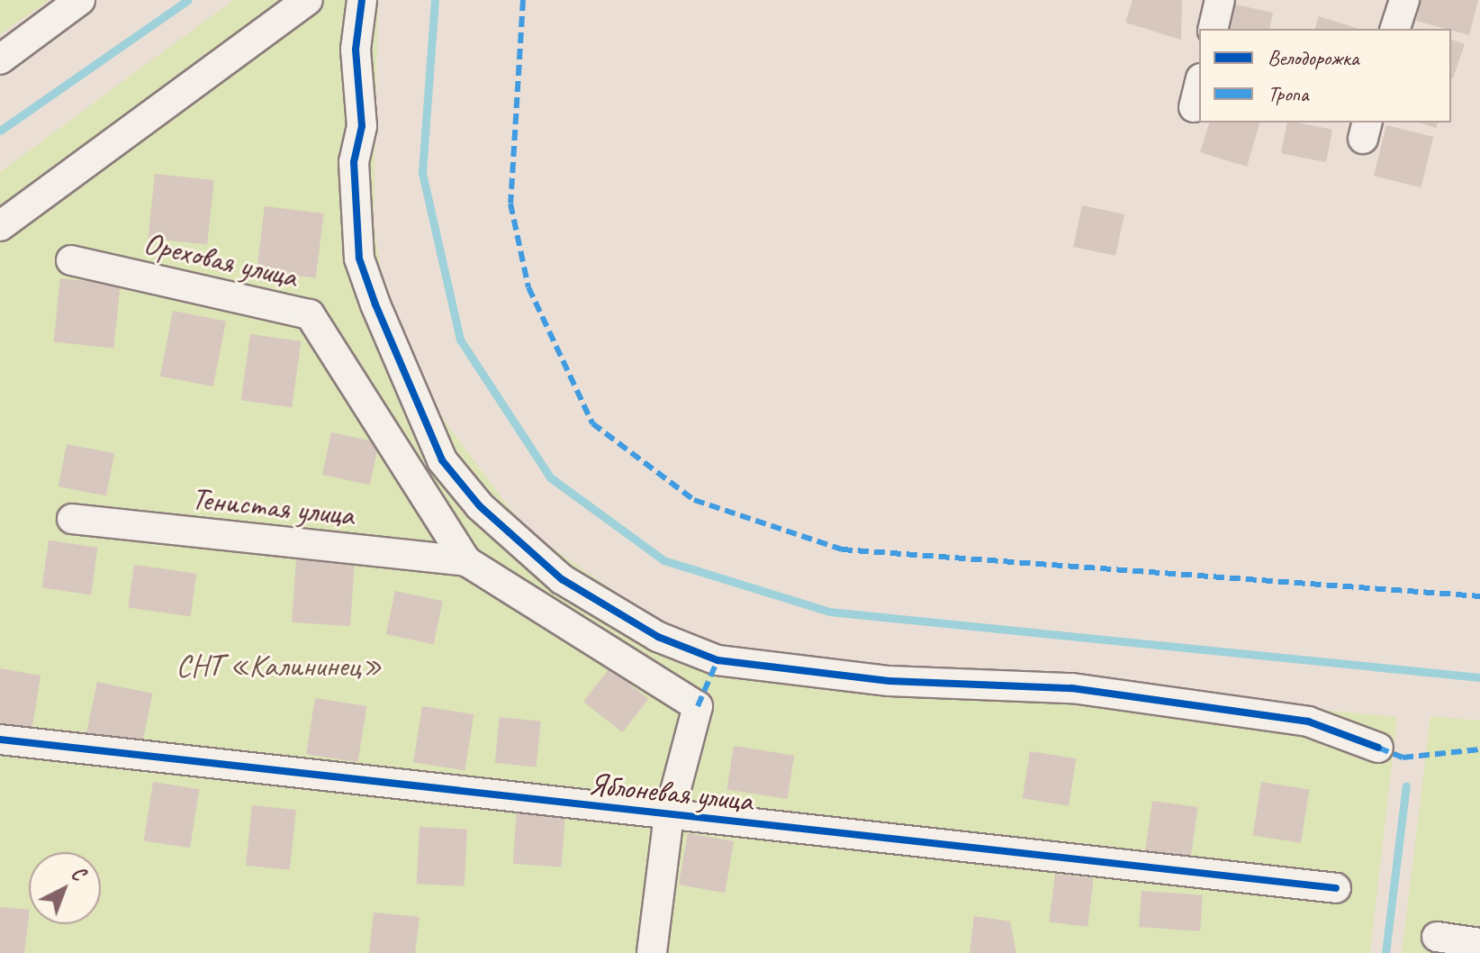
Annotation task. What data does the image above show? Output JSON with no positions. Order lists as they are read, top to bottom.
{
  "streets": {
    "street": ["Ореховая улица", "Тенистая улица", "Яблоневая улица"]
  },
  "crossings": [
    ["Ореховая улица", "Тенистая улица"],
    ["Ореховая улица", "Яблоневая улица"]
  ],
  "parks": ["СНТ «Калининец»"],
  "legend": ["Велодорожка", "Тропа"],
  "north": "top right"
}
